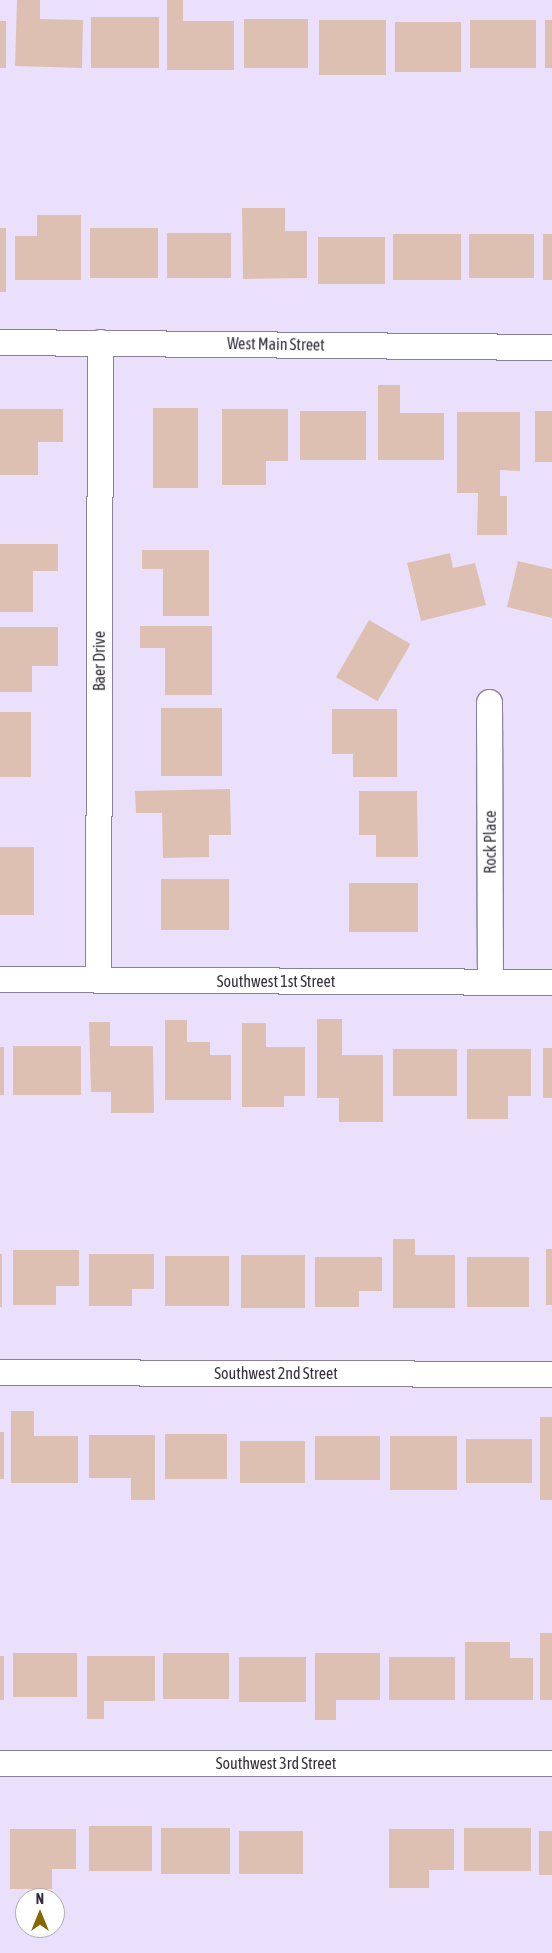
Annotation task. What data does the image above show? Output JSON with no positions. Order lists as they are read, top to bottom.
{
  "streets": {
    "street": [
      "West Main Street",
      "Baer Drive",
      "Rock Place",
      "Southwest 1st Street",
      "Southwest 2nd Street",
      "Southwest 3rd Street"
    ]
  },
  "crossings": [
    ["West Main Street", "Baer Drive"],
    ["Baer Drive", "Southwest 1st Street"],
    ["Rock Place", "Southwest 1st Street"]
  ],
  "north": "top"
}
